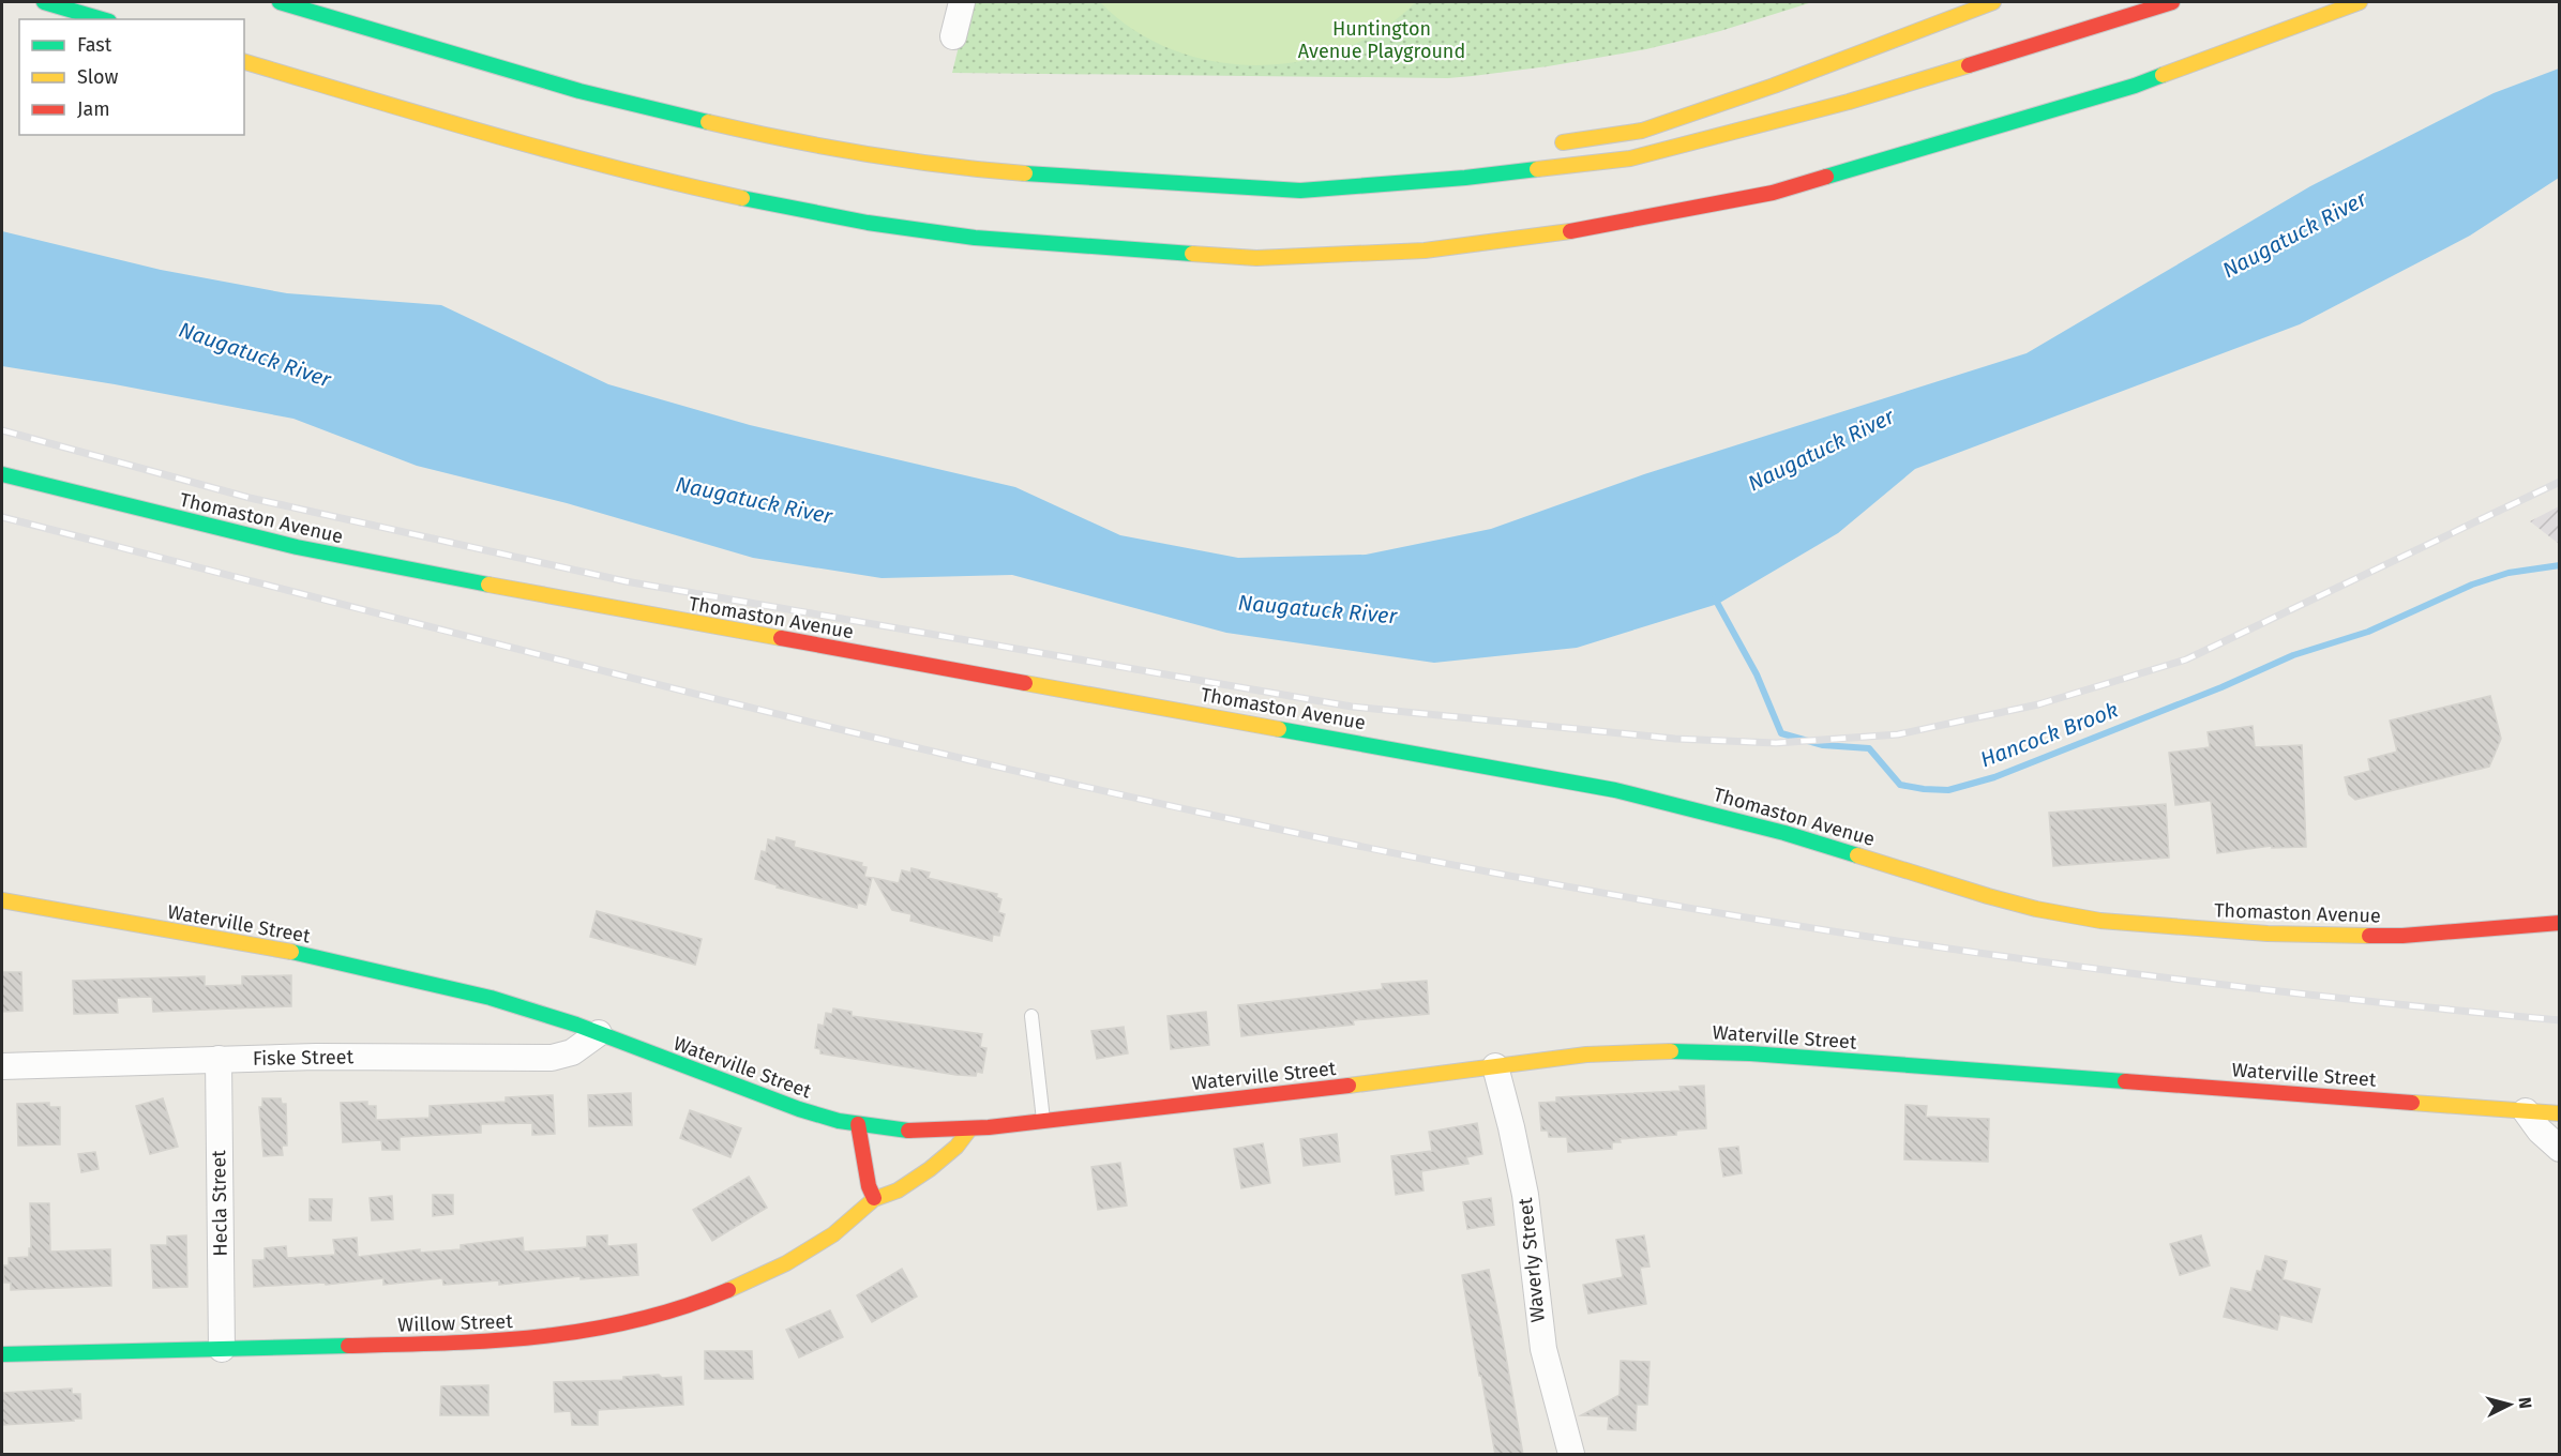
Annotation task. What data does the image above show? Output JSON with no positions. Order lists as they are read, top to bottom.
{
  "streets": {
    "main road": ["Thomaston Avenue", "Waterville Street", "Willow Street"],
    "street": ["Fiske Street", "Hecla Street", "Waverly Street"]
  },
  "crossings": [
    ["Waterville Street", "Fiske Street"],
    ["Waterville Street", "Waverly Street"],
    ["Waterville Street", "Willow Street"],
    ["Fiske Street", "Hecla Street"],
    ["Hecla Street", "Willow Street"]
  ],
  "water": ["Naugatuck River", "Hancock Brook"],
  "parks": ["Huntington Avenue Playground"],
  "legend": ["Fast", "Slow", "Jam"],
  "north": "right"
}
